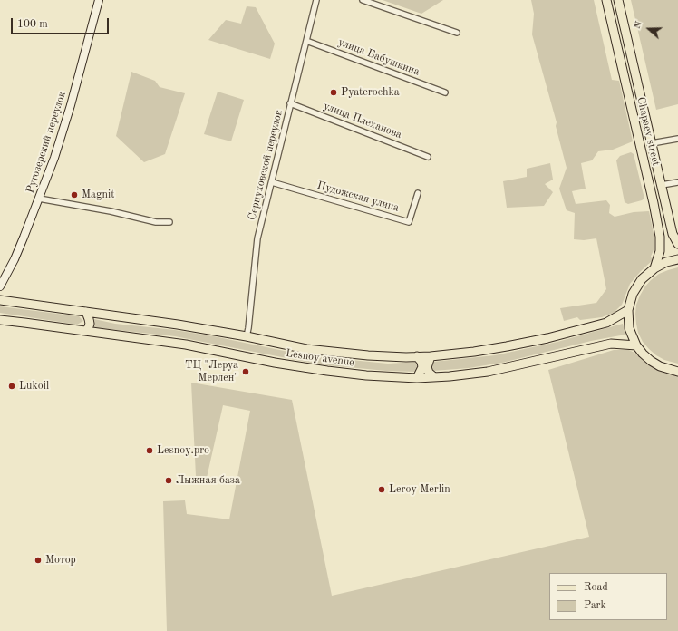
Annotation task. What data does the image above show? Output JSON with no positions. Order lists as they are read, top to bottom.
{
  "streets": {
    "main road": ["Chapaev street", "Ругозерский переулок", "Lesnoy avenue"],
    "street": [
      "улица Бабушкина",
      "улица Плеханова",
      "Серпуховской переулок",
      "Пудожская улица"
    ]
  },
  "crossings": [
    ["улица Бабушкина", "Серпуховской переулок"],
    ["улица Плеханова", "Серпуховской переулок"],
    ["Серпуховской переулок", "Пудожская улица"],
    ["Серпуховской переулок", "Lesnoy avenue"]
  ],
  "places": [
    "Pyaterochka",
    "Magnit",
    "ТЦ \"Леруа Мерлен\"",
    "Lukoil",
    "Lesnoy.pro",
    "Лыжная база",
    "Leroy Merlin",
    "Мотор"
  ],
  "legend": ["Road", "Park"],
  "scale_bar": "100 m",
  "north": "left"
}
